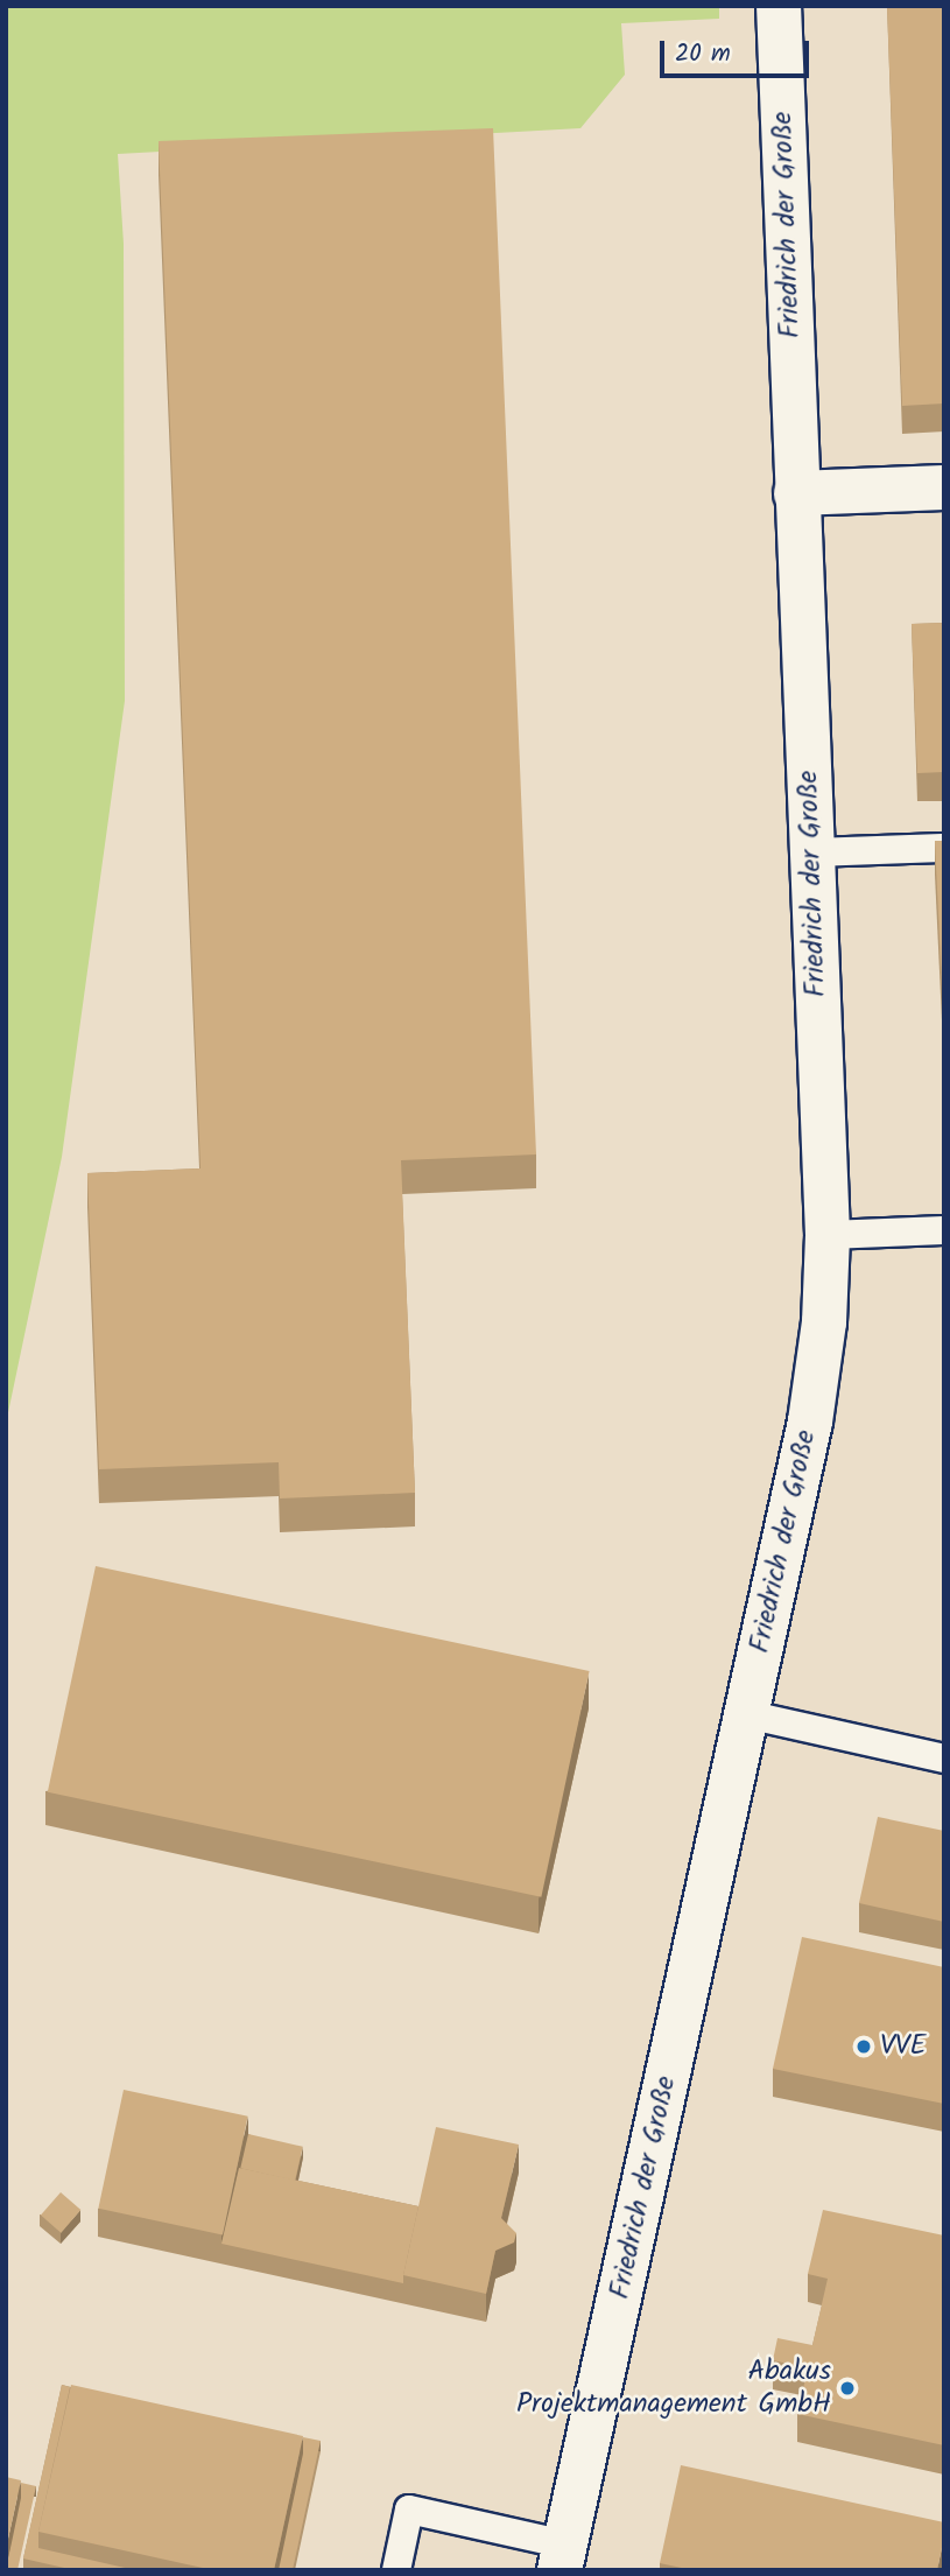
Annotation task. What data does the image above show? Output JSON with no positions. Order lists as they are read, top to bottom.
{
  "streets": {
    "street": ["Friedrich der Große"]
  },
  "places": ["VVE", "Abakus Projektmanagement GmbH"],
  "scale_bar": "20 m"
}
